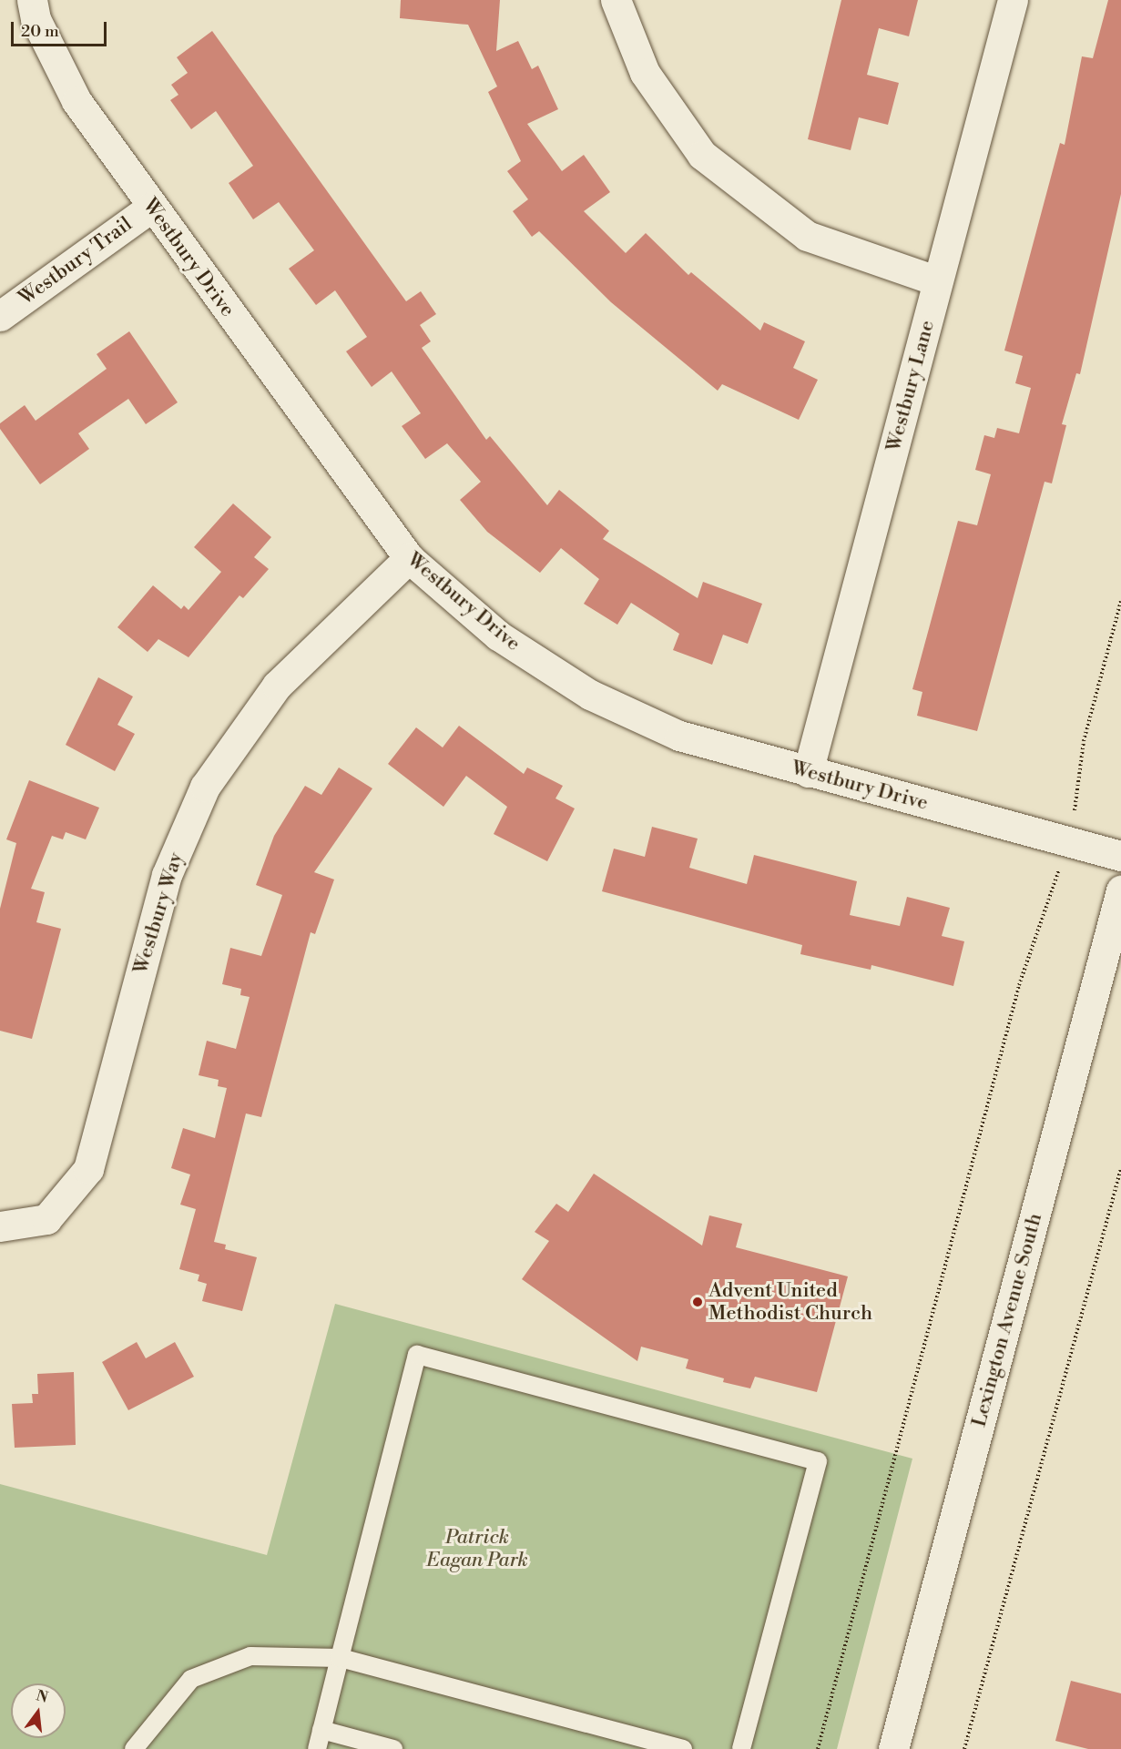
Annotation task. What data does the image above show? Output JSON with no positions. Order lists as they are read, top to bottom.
{
  "streets": {
    "street": [
      "Westbury Drive",
      "Westbury Trail",
      "Westbury Lane",
      "Westbury Way",
      "Lexington Avenue South"
    ]
  },
  "crossings": [
    ["Westbury Drive", "Westbury Trail"],
    ["Westbury Drive", "Westbury Lane"],
    ["Westbury Drive", "Westbury Way"]
  ],
  "parks": ["Patrick Eagan Park"],
  "places": ["Advent United Methodist Church"],
  "scale_bar": "20 m",
  "north": "top"
}
